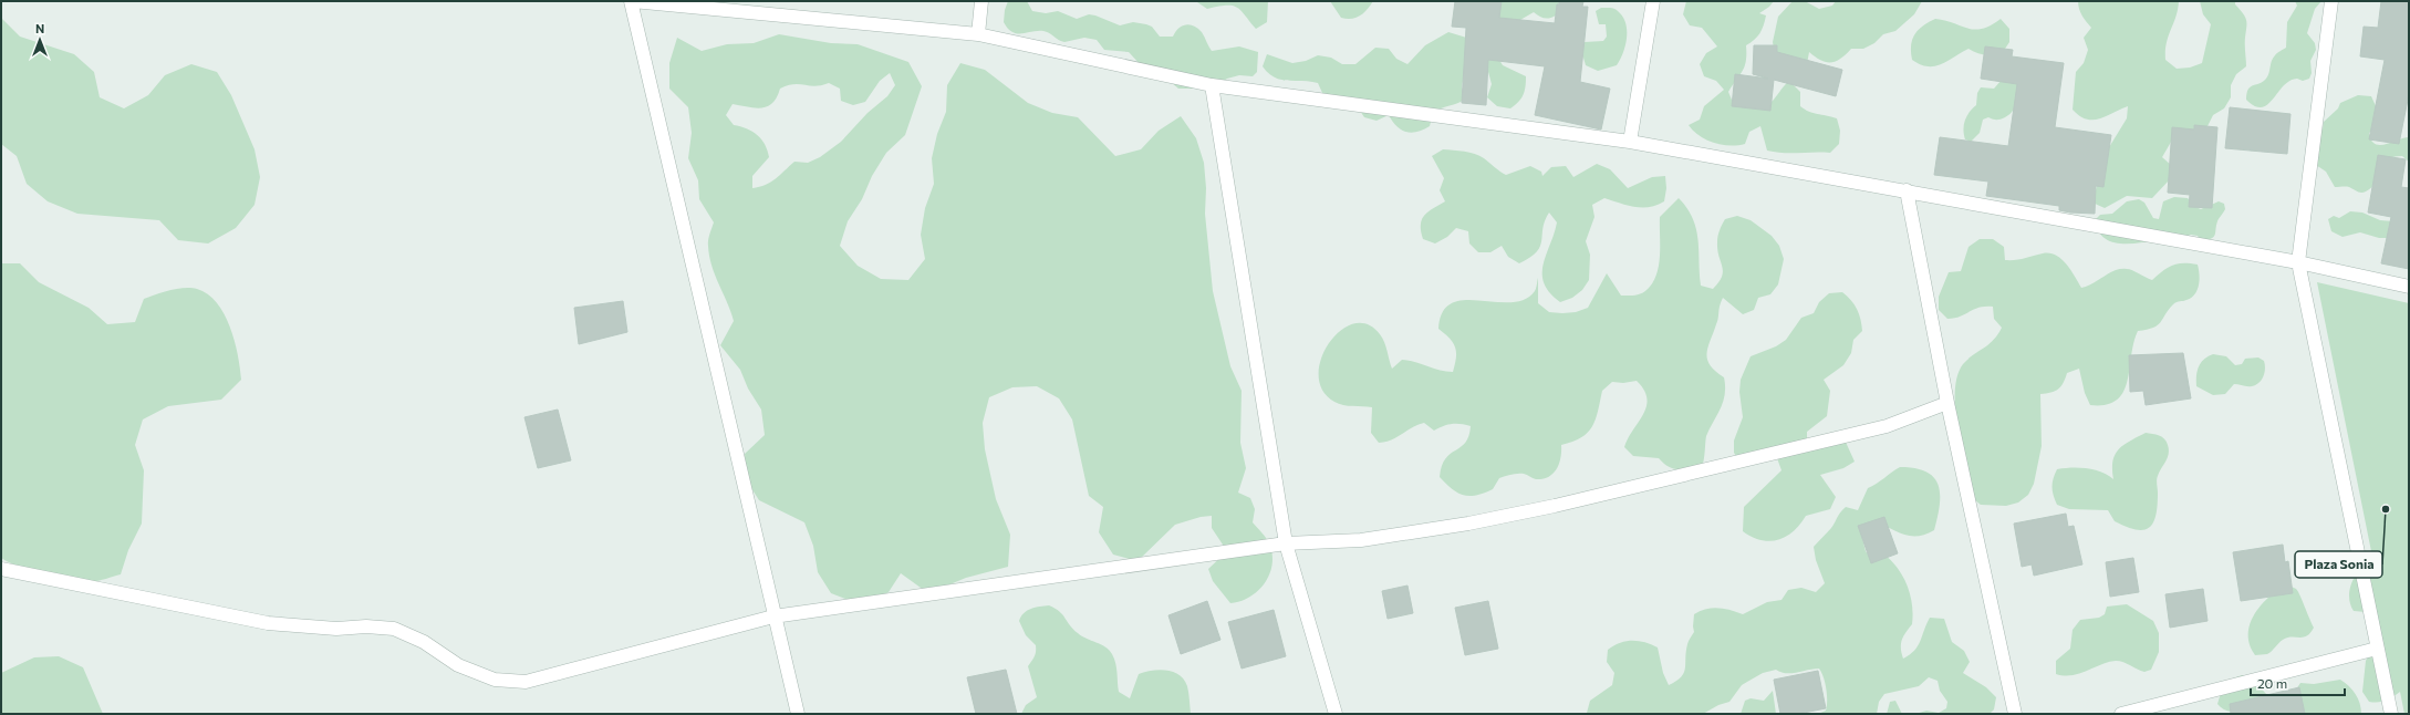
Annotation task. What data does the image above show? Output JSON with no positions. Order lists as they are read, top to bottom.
{
  "places": ["Plaza Sonia"],
  "scale_bar": "20 m",
  "north": "top"
}
